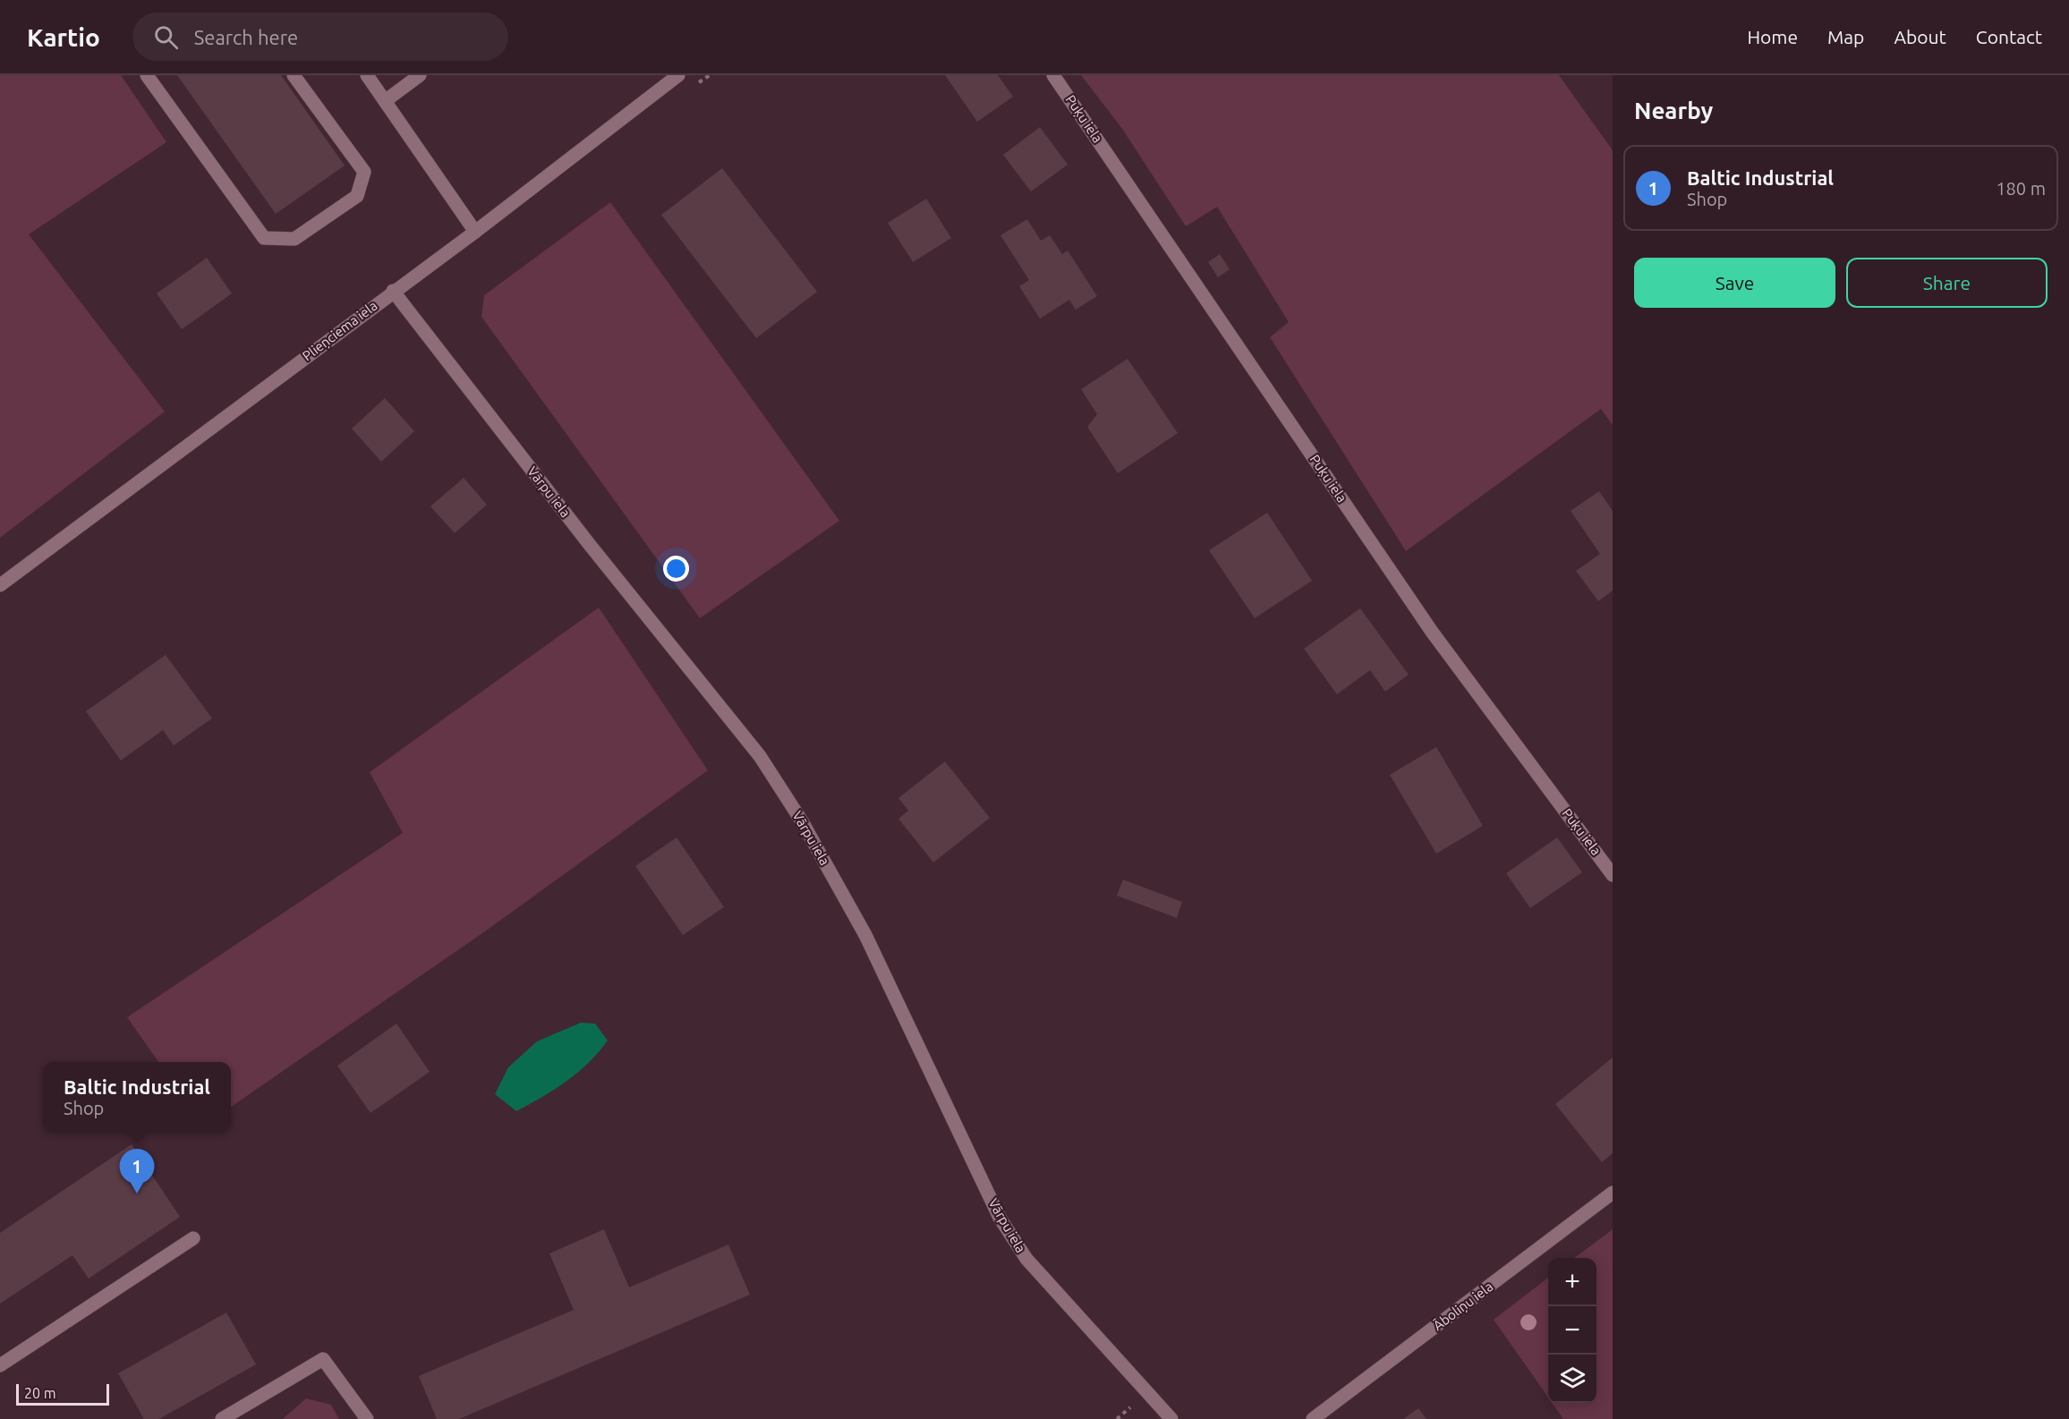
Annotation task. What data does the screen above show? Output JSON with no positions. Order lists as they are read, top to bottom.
{
  "streets": {
    "street": [
      "Puķu iela",
      "Plieņciema iela",
      "Vārpu iela",
      "Āboliņu iela"
    ]
  },
  "crossings": [
    ["Plieņciema iela", "Vārpu iela"]
  ],
  "scale_bar": "20 m",
  "page": {
    "header": "Kartio",
    "search": "Search here",
    "nav": [
      "Home",
      "Map",
      "About",
      "Contact"
    ],
    "heading": "Nearby",
    "list": [
      {
        "mark": "1",
        "name": "Baltic Industrial",
        "note": "Shop",
        "value": "180 m"
      }
    ],
    "buttons": ["Save", "Share"],
    "popup": ["Baltic Industrial", "Shop"],
    "pins": "1",
    "map_buttons": ["+", "−"],
    "scale": "20 m"
  }
}
